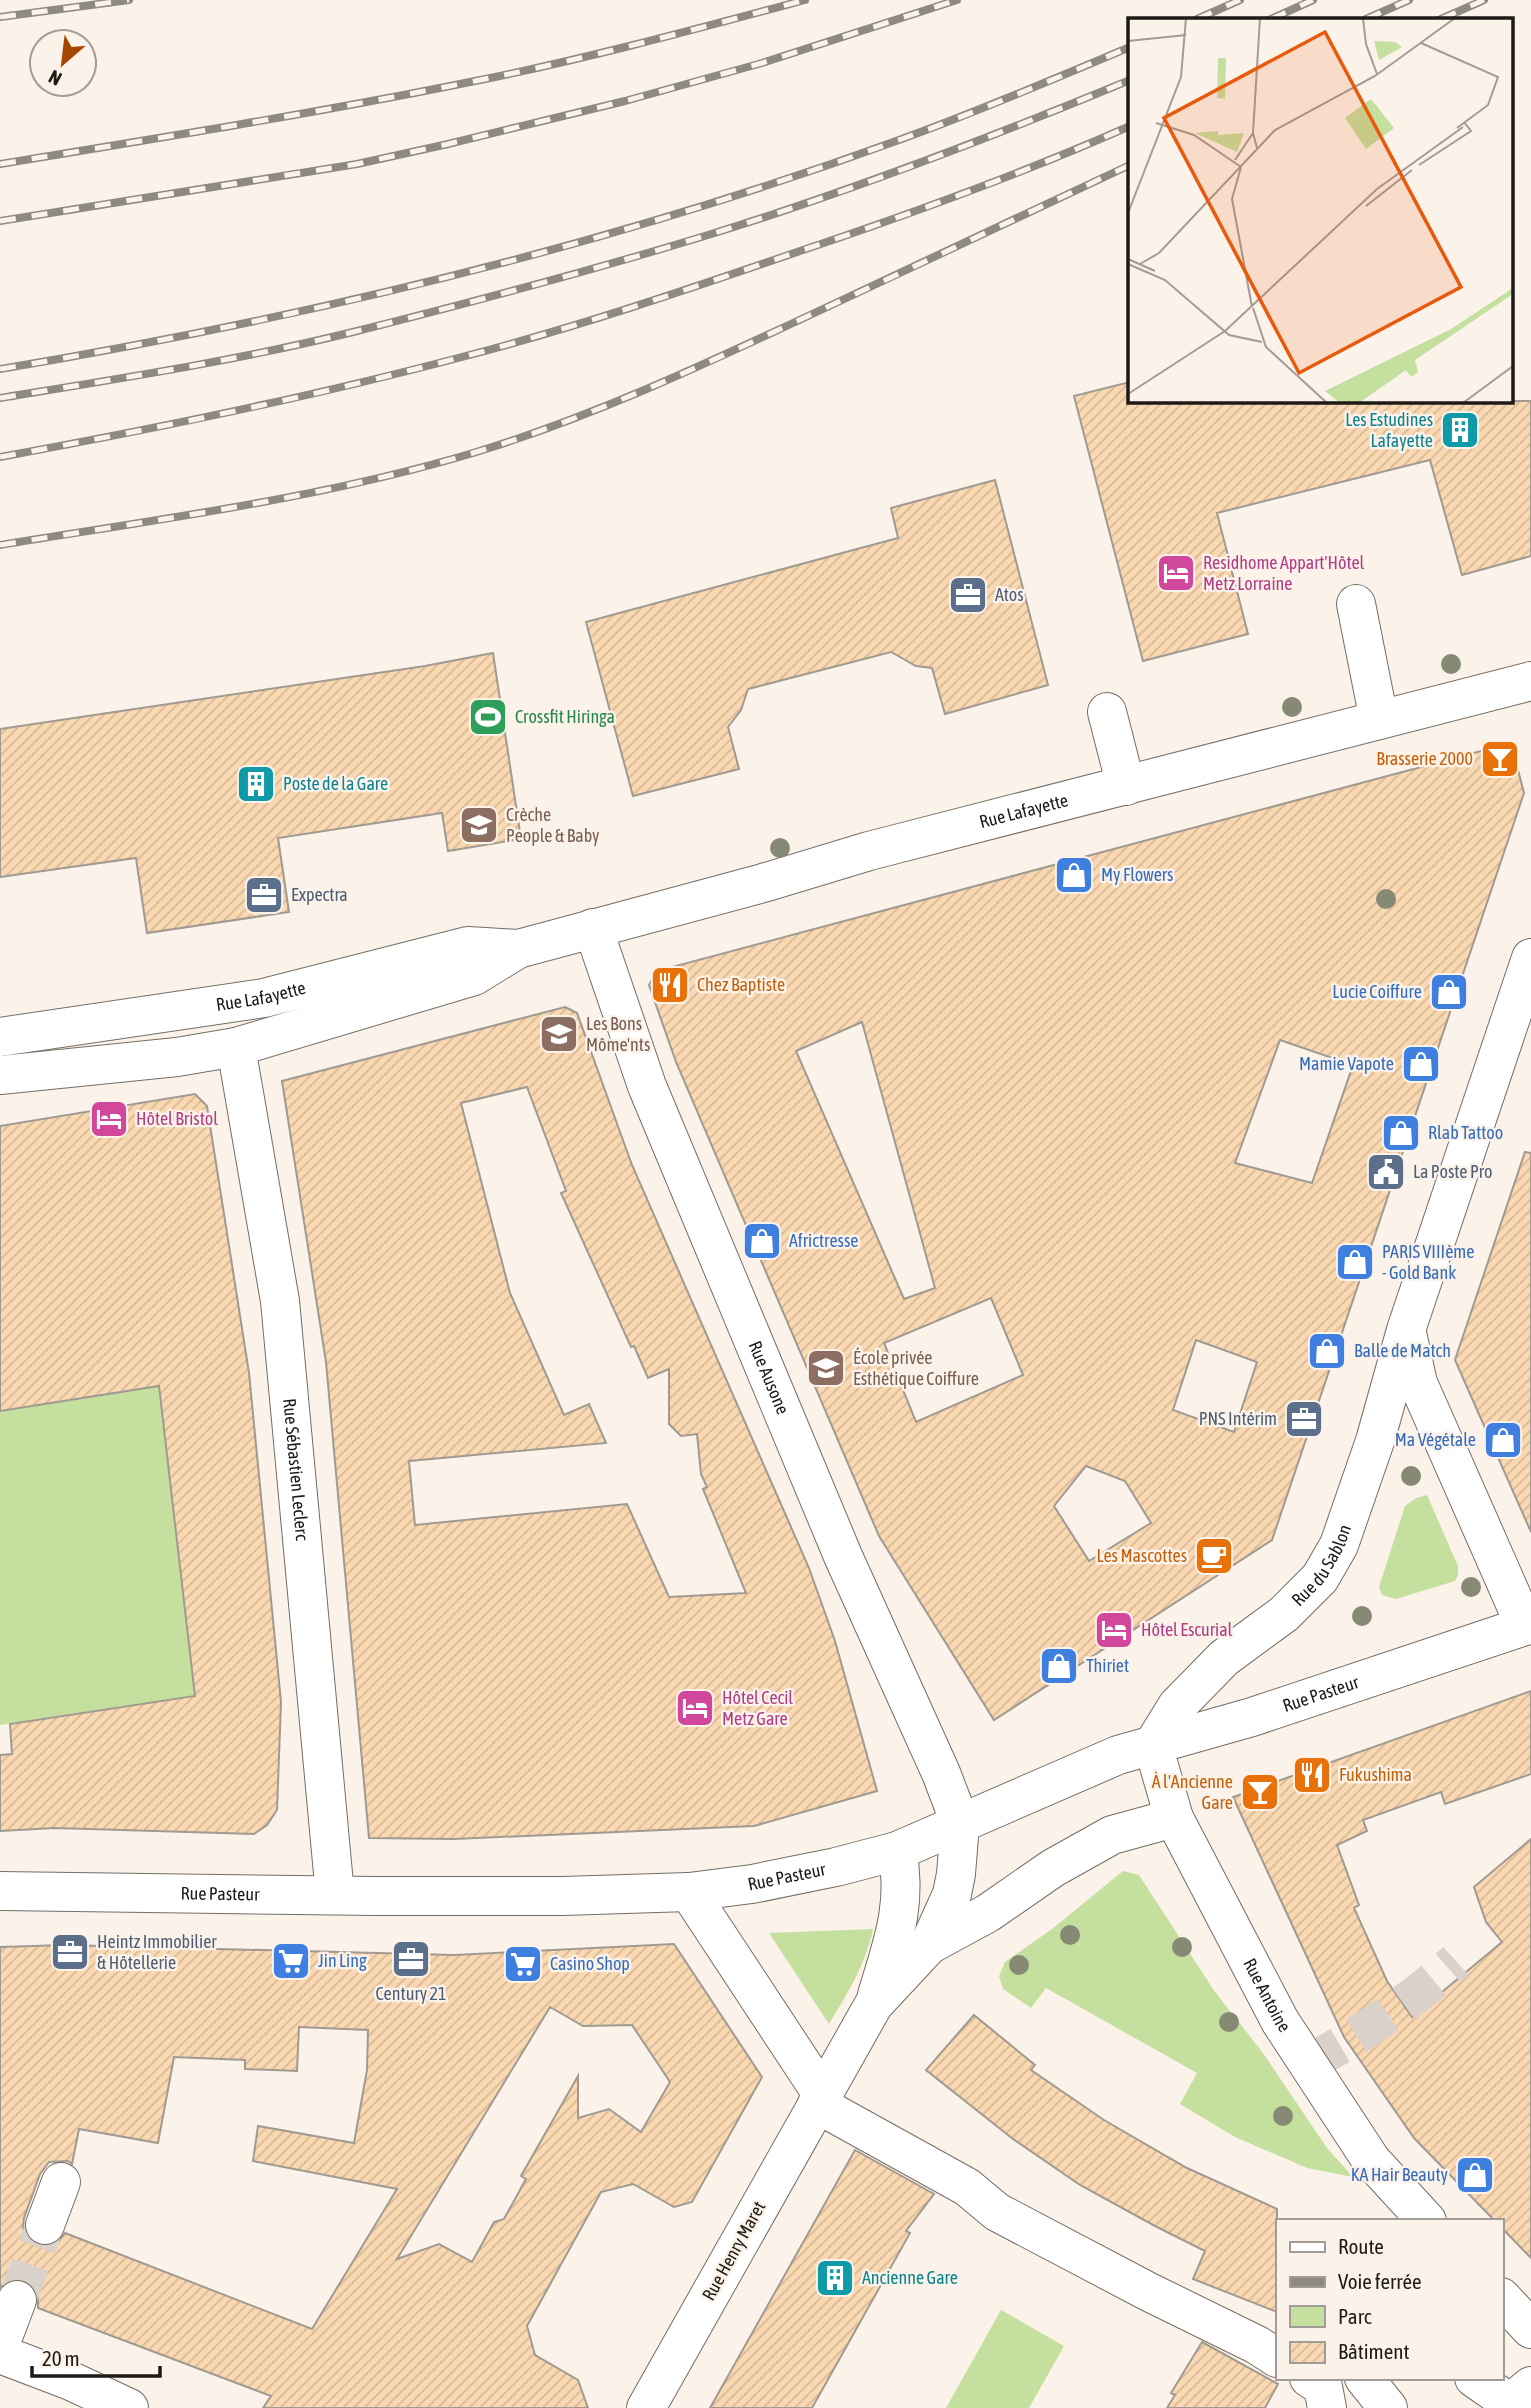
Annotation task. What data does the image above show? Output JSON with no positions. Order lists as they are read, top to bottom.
{
  "streets": {
    "street": [
      "Rue Lafayette",
      "Rue Ausone",
      "Rue Sébastien Leclerc",
      "Rue du Sablon",
      "Rue Pasteur",
      "Rue Antoine",
      "Rue Henry Maret"
    ]
  },
  "crossings": [
    ["Rue Lafayette", "Rue Ausone"],
    ["Rue Lafayette", "Rue Sébastien Leclerc"],
    ["Rue Ausone", "Rue Pasteur"],
    ["Rue Ausone", "Rue Henry Maret"],
    ["Rue Sébastien Leclerc", "Rue Pasteur"],
    ["Rue du Sablon", "Rue Pasteur"],
    ["Rue du Sablon", "Rue Antoine"],
    ["Rue Pasteur", "Rue Antoine"],
    ["Rue Pasteur", "Rue Henry Maret"]
  ],
  "places": {
    "building": ["Les Estudines Lafayette", "Poste de la Gare", "Ancienne Gare"],
    "hotel": [
      "Residhome Appart'Hôtel Metz Lorraine",
      "Hôtel Bristol",
      "Hôtel Escurial",
      "Hôtel Cecil Metz Gare"
    ],
    "office": [
      "Atos",
      "Expectra",
      "PNS Intérim",
      "Heintz Immobilier & Hôtellerie",
      "Century 21"
    ],
    "sports": ["Crossfit Hiringa"],
    "bar": ["Brasserie 2000", "À l'Ancienne Gare"],
    "school or university": ["Crèche People & Baby", "Les Bons Môme'nts", "École privée Esthétique Coiffure"],
    "shop": [
      "My Flowers",
      "Lucie Coiffure",
      "Mamie Vapote",
      "Rlab Tattoo",
      "Africtresse",
      "PARIS VIIIème - Gold Bank",
      "Balle de Match",
      "Ma Végétale",
      "Thiriet",
      "KA Hair Beauty"
    ],
    "restaurant": ["Chez Baptiste", "Fukushima"],
    "public building": ["La Poste Pro"],
    "cafe": ["Les Mascottes"],
    "supermarket": ["Jin Ling", "Casino Shop"]
  },
  "legend": [
    "Route",
    "Voie ferrée",
    "Parc",
    "Bâtiment"
  ],
  "scale_bar": "20 m",
  "north": "bottom left"
}
